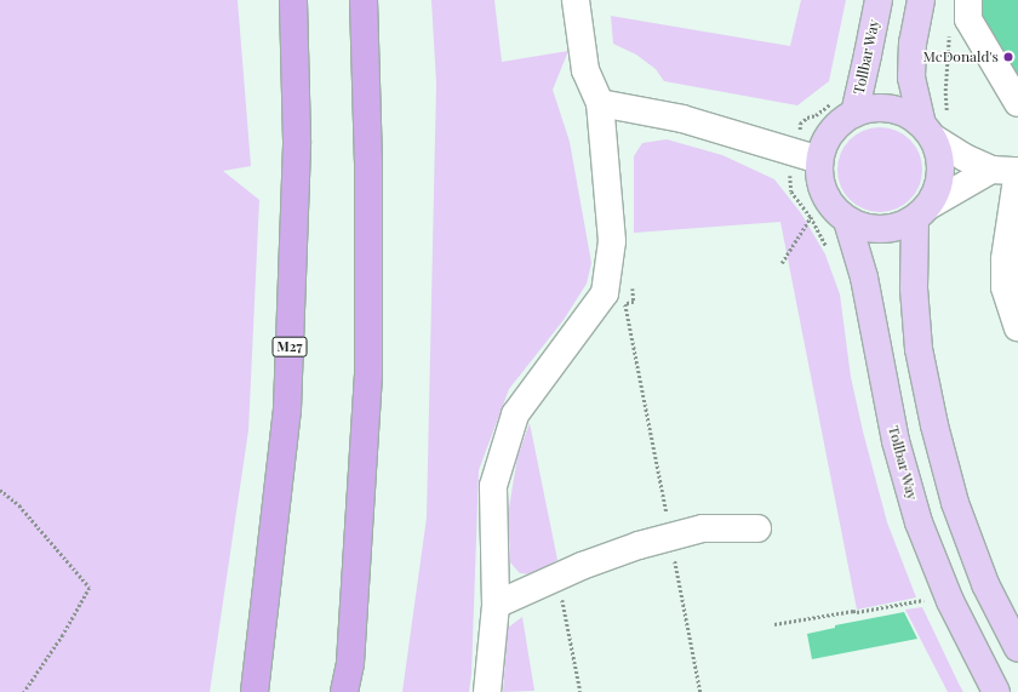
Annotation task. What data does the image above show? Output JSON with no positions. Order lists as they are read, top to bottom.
{
  "streets": {
    "highway": ["M27"],
    "main road": ["Tollbar Way"]
  },
  "places": ["McDonald's"]
}
